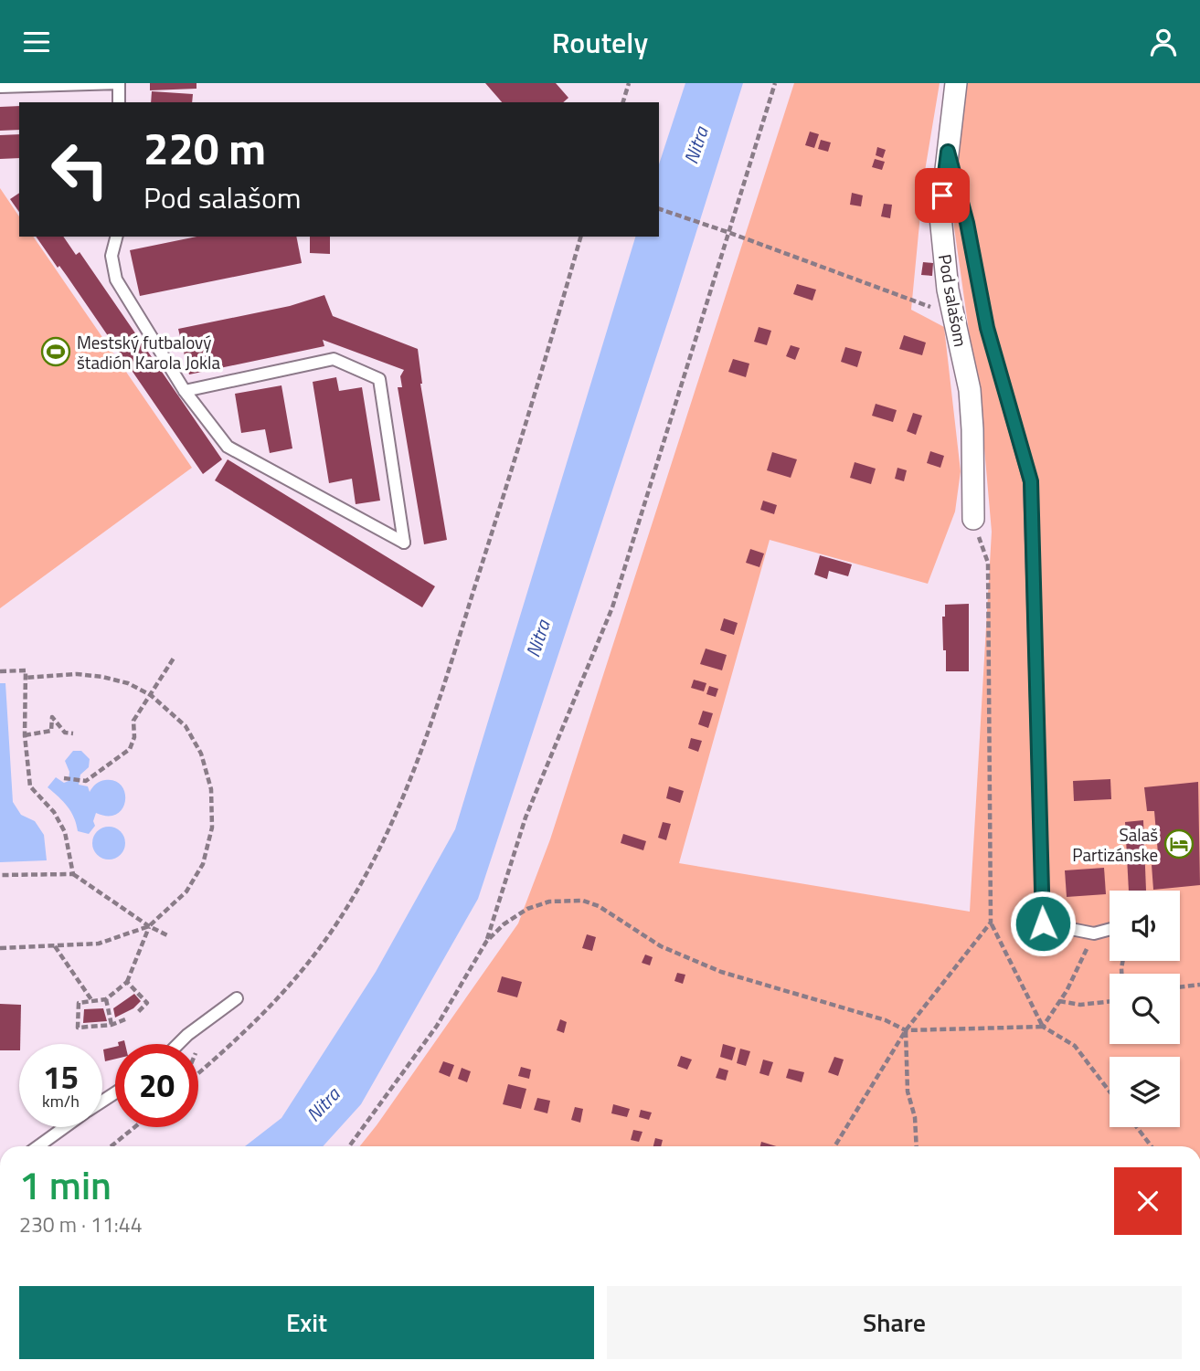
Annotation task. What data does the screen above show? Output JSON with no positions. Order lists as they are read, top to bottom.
{
  "streets": {
    "street": ["Pod salašom"]
  },
  "water": ["Nitra"],
  "places": {
    "sports": ["Mestský futbalový štadión Karola Jokla"],
    "hotel": ["Salaš Partizánske"]
  },
  "page": {
    "header": "Routely",
    "turn": ["220 m", "Pod salašom"],
    "speed": "15 km/h",
    "limit": "20",
    "heading": ["1 min", "230 m · 11:44"],
    "buttons": ["Exit", "Share"]
  }
}
